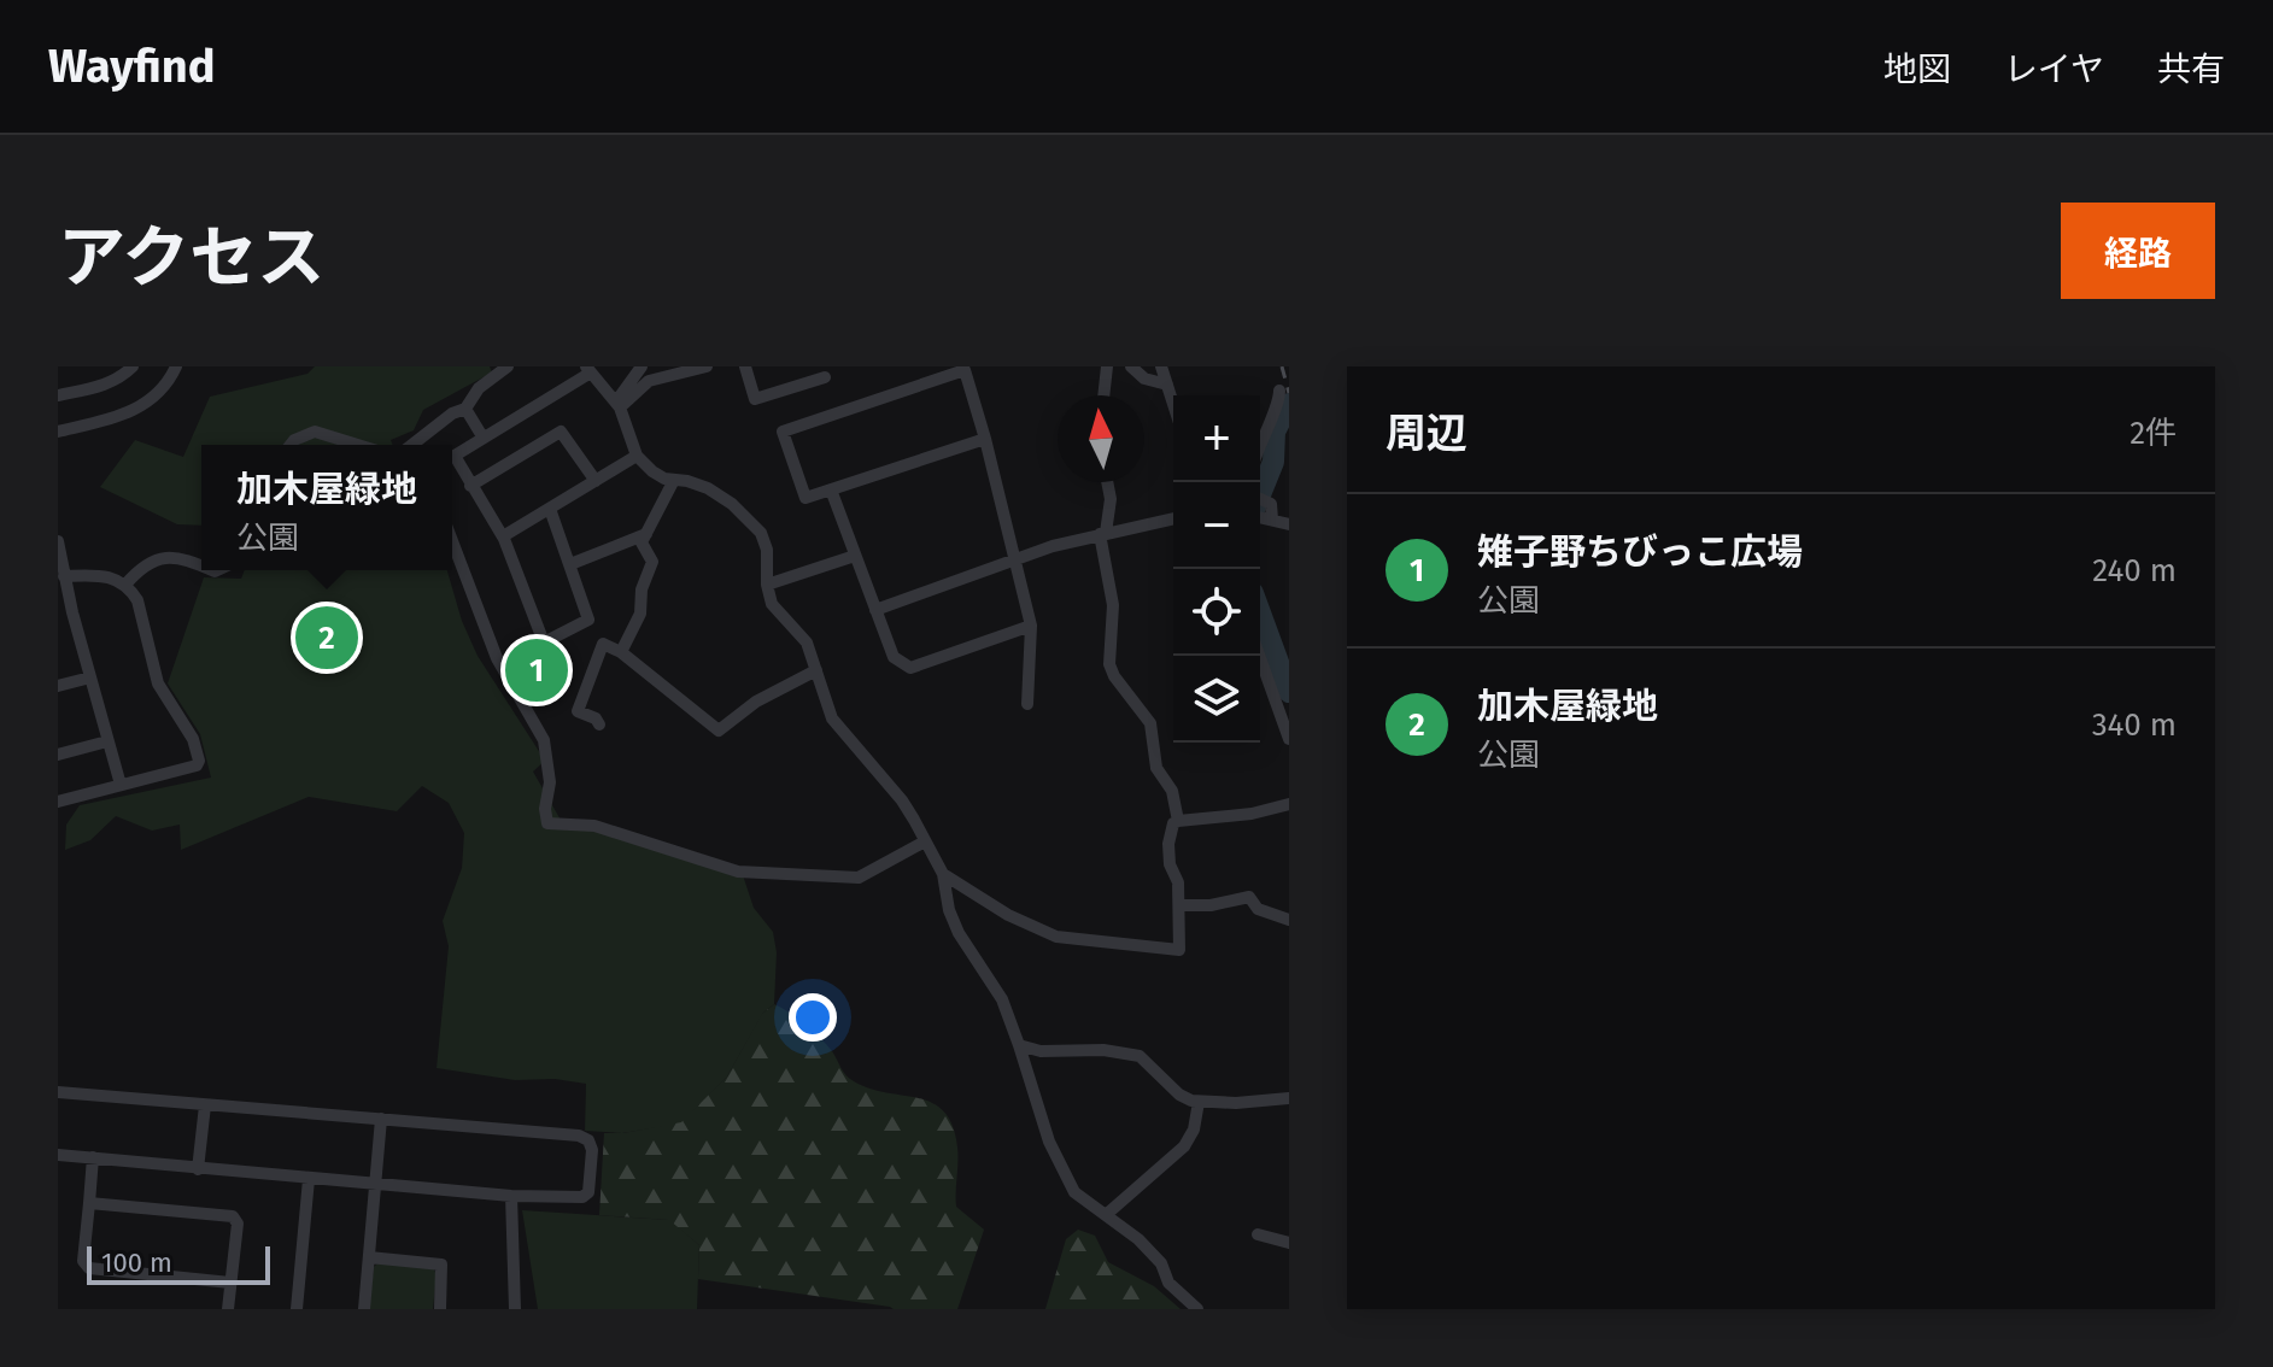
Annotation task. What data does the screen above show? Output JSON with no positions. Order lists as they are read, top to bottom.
{
  "scale_bar": "100 m",
  "north": "top",
  "page": {
    "header": "Wayfind",
    "nav": ["地図", "レイヤ", "共有"],
    "title": "アクセス",
    "buttons": "経路",
    "heading": ["周辺", "2件"],
    "map_buttons": ["+", "−"],
    "popup": ["加木屋緑地", "公園"],
    "list": [
      {
        "mark": "1",
        "name": "雉子野ちびっこ広場",
        "note": "公園",
        "value": "240 m"
      },
      {
        "mark": "2",
        "name": "加木屋緑地",
        "note": "公園",
        "value": "340 m"
      }
    ],
    "pins": ["2", "1"],
    "scale": "100 m"
  }
}
